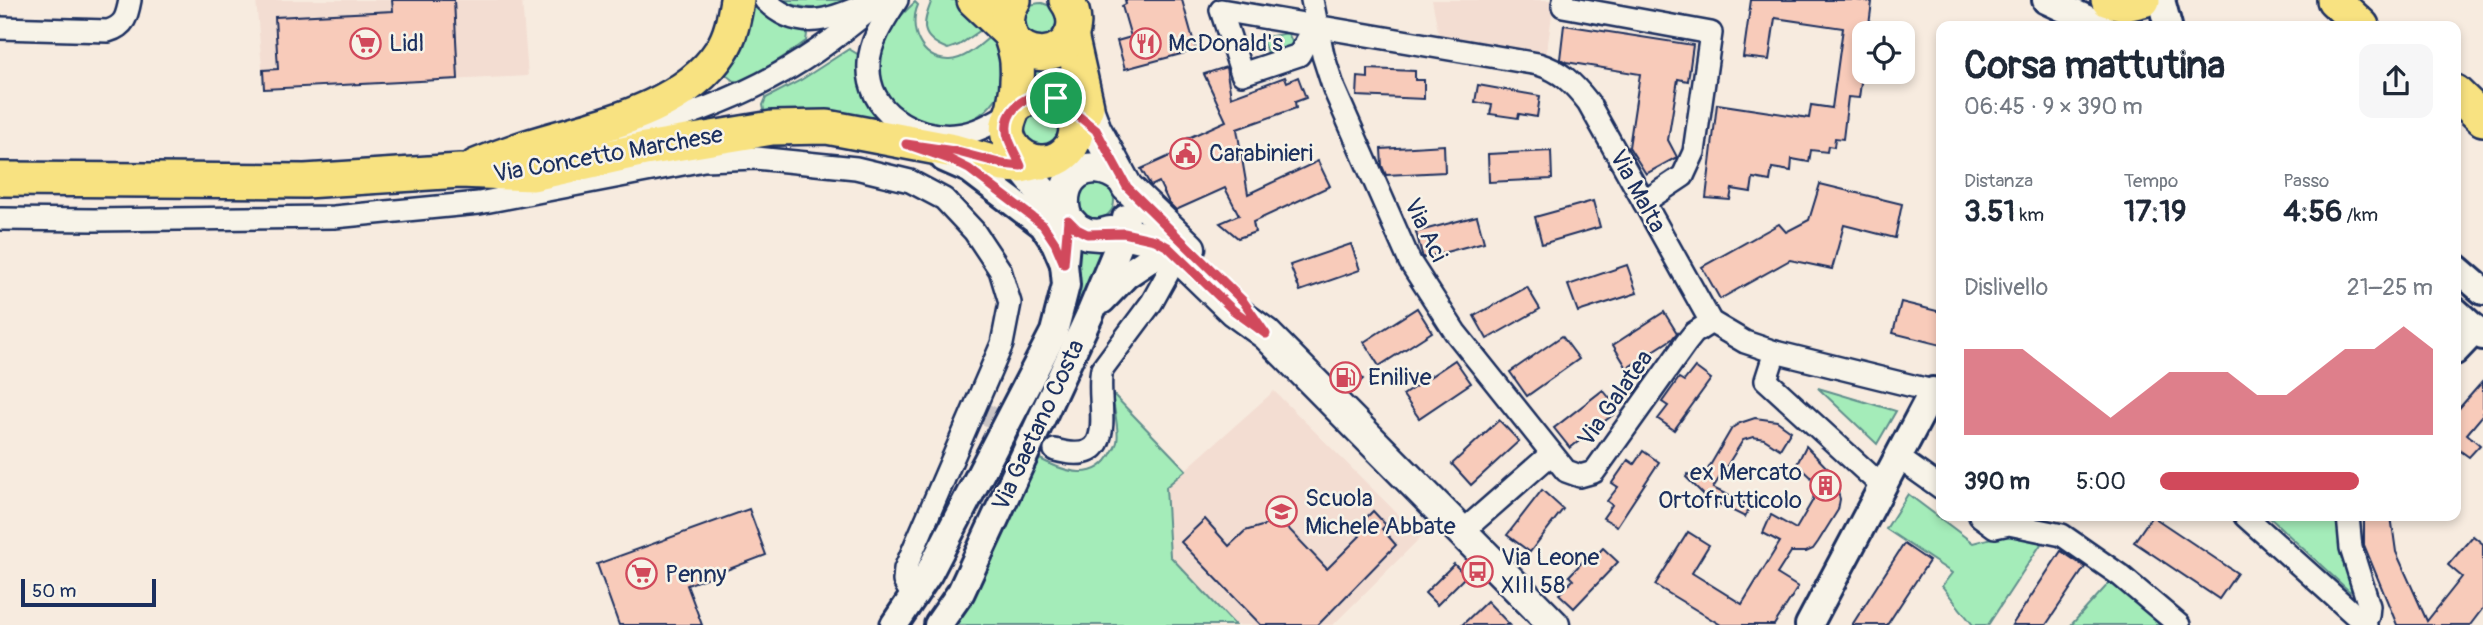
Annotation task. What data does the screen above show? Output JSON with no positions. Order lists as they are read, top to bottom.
{
  "streets": {
    "street": [
      "Via Concetto Marchese",
      "Via Malta",
      "Via Aci",
      "Via Galatea",
      "Via Gaetano Costa"
    ]
  },
  "crossings": [
    ["Via Concetto Marchese", "Via Gaetano Costa"],
    ["Via Malta", "Via Aci"],
    ["Via Malta", "Via Galatea"],
    ["Via Aci", "Via Galatea"]
  ],
  "places": {
    "supermarket": ["Lidl", "Penny"],
    "restaurant": ["McDonald's"],
    "public building": ["Carabinieri"],
    "fuel station": ["Enilive"],
    "building": ["ex Mercato Ortofrutticolo"],
    "school or university": ["Scuola Michele Abbate"],
    "bus stop": ["Via Leone XIII 58"]
  },
  "scale_bar": "50 m",
  "page": {
    "heading": ["Corsa mattutina", "06:45 · 9 × 390 m"],
    "stats": [
      ["Distanza", "3.51 km"],
      ["Tempo", "17:19"],
      ["Passo", "4:56 /km"]
    ],
    "chart": ["Dislivello", "21–25 m"],
    "list": [
      {
        "name": "390 m",
        "note": "5:00"
      }
    ],
    "scale": "50 m"
  }
}
